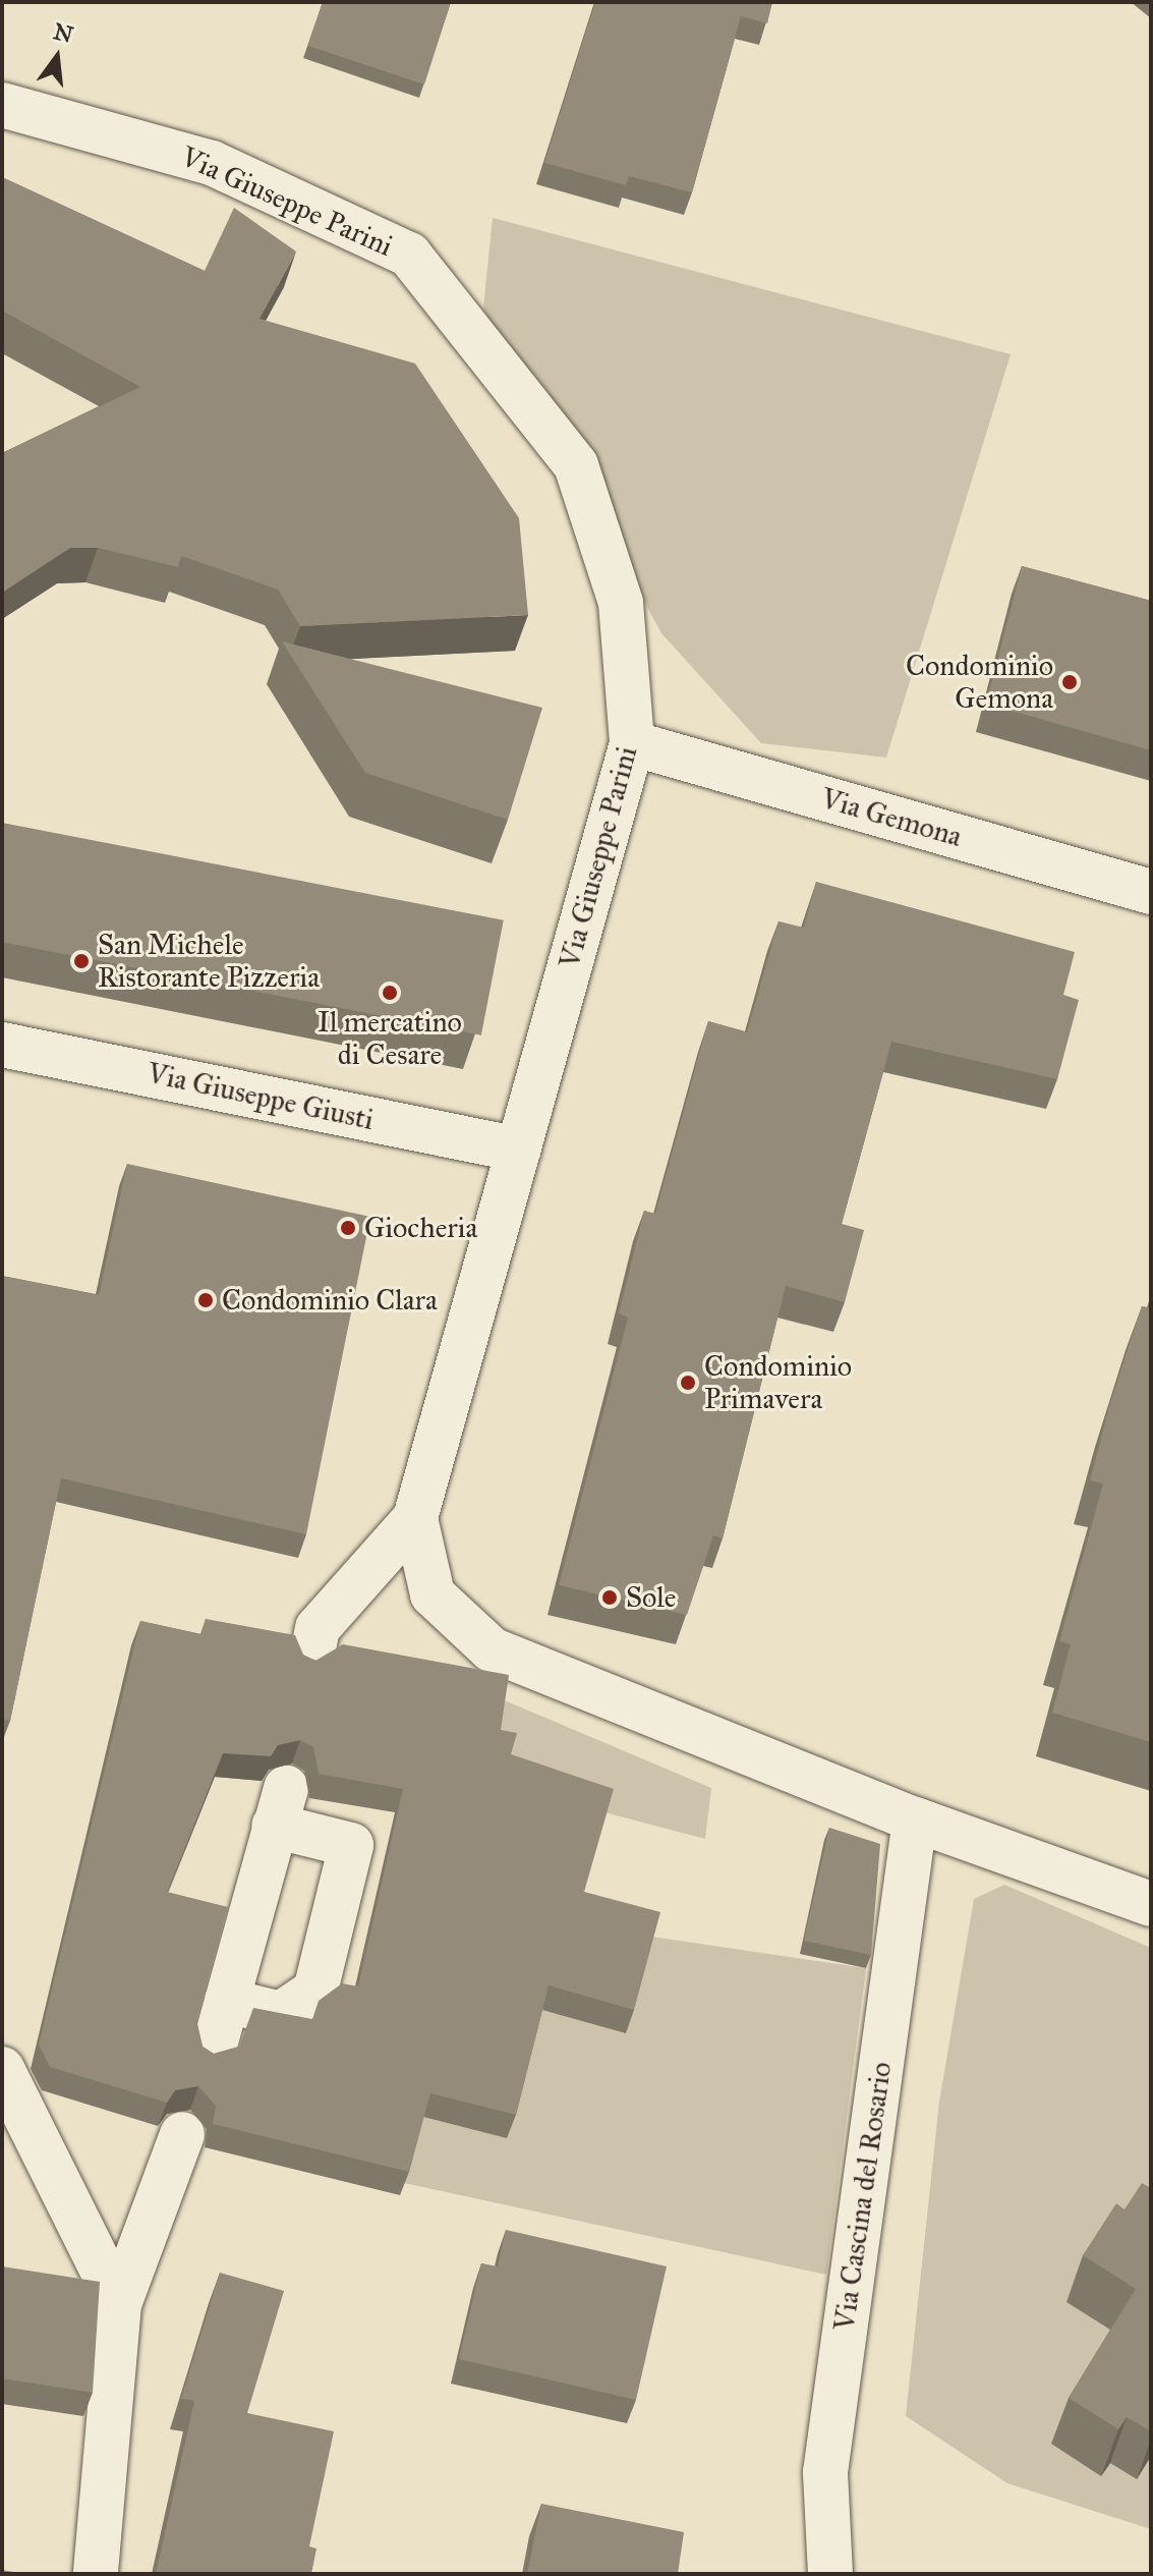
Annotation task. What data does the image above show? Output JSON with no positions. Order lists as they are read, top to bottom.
{
  "streets": {
    "street": [
      "Via Giuseppe Parini",
      "Via Gemona",
      "Via Giuseppe Giusti",
      "Via Cascina del Rosario"
    ]
  },
  "crossings": [
    ["Via Giuseppe Parini", "Via Gemona"],
    ["Via Giuseppe Parini", "Via Giuseppe Giusti"]
  ],
  "places": [
    "Condominio Gemona",
    "San Michele Ristorante Pizzeria",
    "Il mercatino di Cesare",
    "Giocheria",
    "Condominio Clara",
    "Condominio Primavera",
    "Sole"
  ],
  "north": "top"
}
